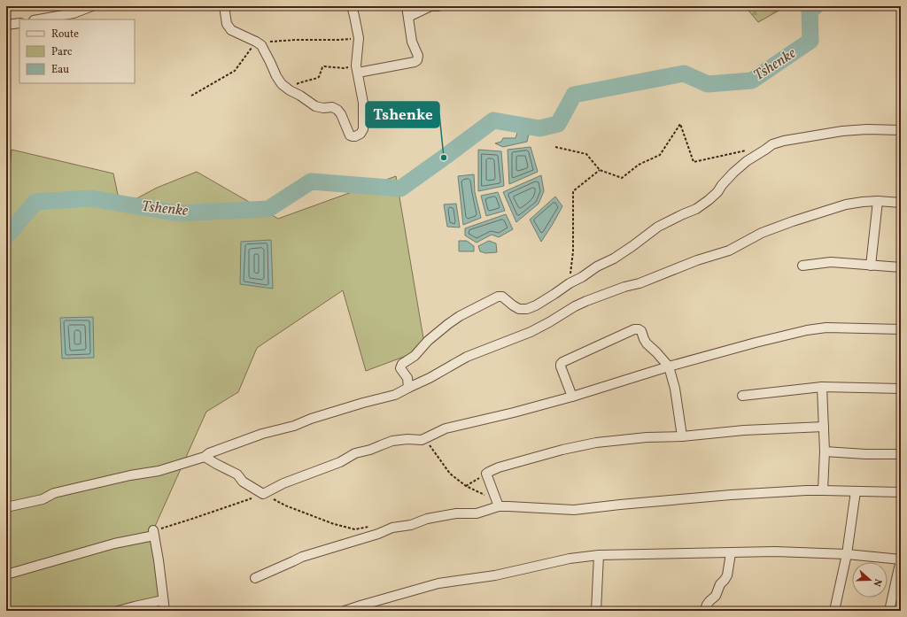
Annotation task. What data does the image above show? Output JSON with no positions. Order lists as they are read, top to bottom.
{
  "water": ["Tshenke"],
  "places": ["Tshenke"],
  "legend": ["Route", "Parc", "Eau"],
  "north": "right"
}
